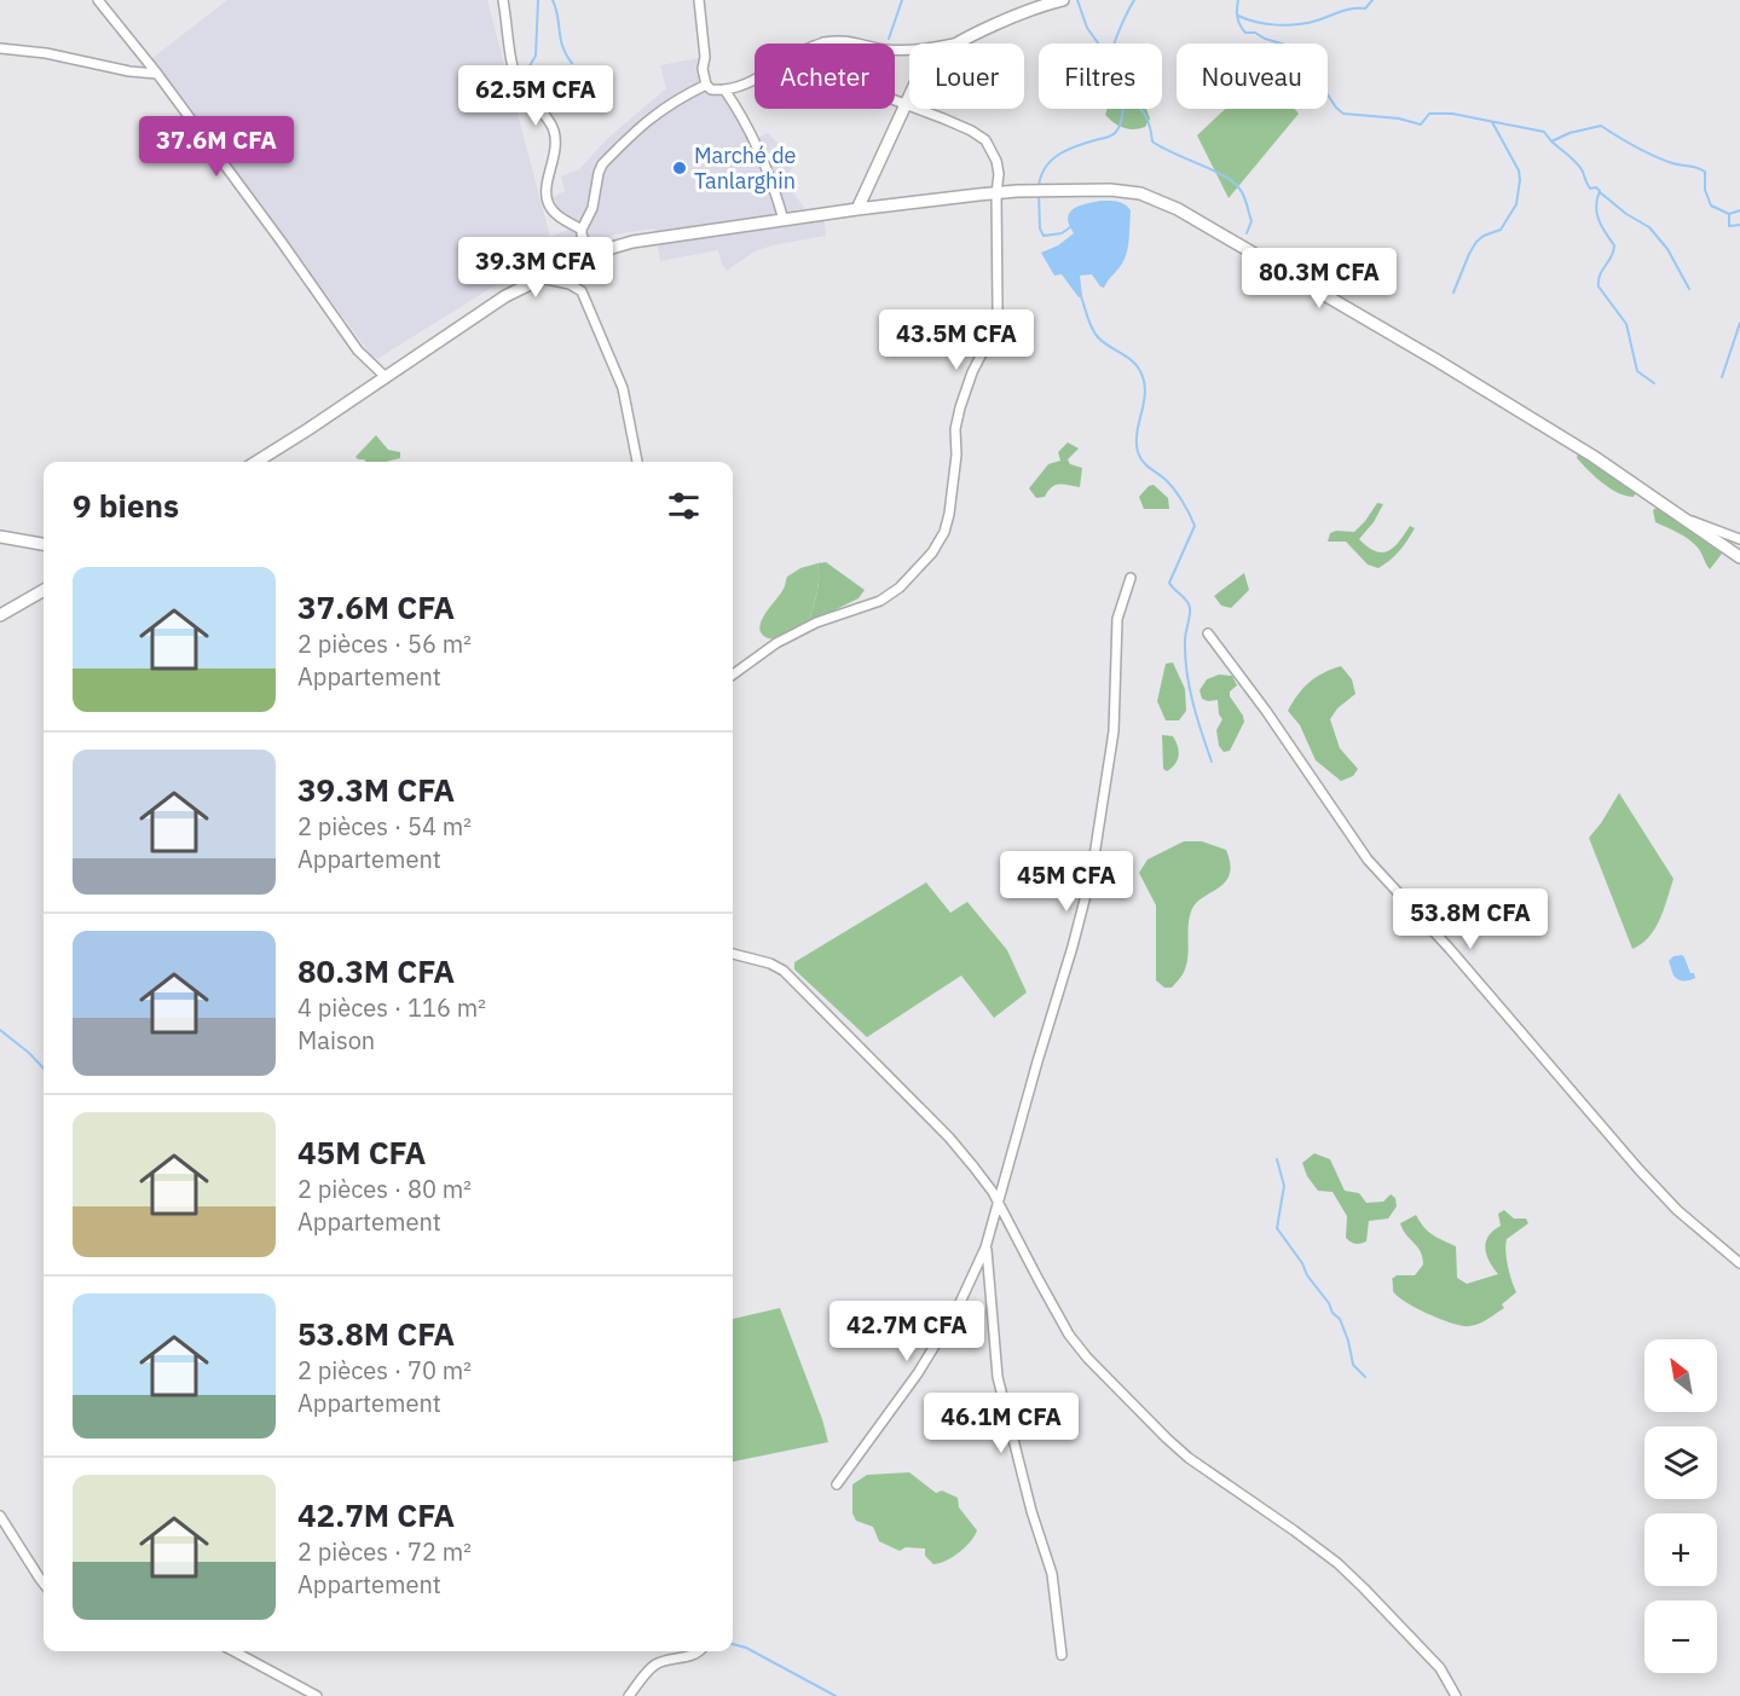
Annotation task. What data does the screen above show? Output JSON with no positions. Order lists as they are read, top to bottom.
{
  "places": ["Marché de Tanlarghin"],
  "north": "top left",
  "page": {
    "chip": [
      "Acheter",
      "Louer",
      "Filtres",
      "Nouveau"
    ],
    "price": [
      "62.5M CFA",
      "37.6M CFA",
      "39.3M CFA",
      "80.3M CFA",
      "43.5M CFA",
      "45M CFA",
      "53.8M CFA",
      "42.7M CFA",
      "46.1M CFA"
    ],
    "heading": "9 biens",
    "list": [
      {
        "name": "37.6M CFA",
        "note": "2 pièces · 56 m² · Appartement"
      },
      {
        "name": "39.3M CFA",
        "note": "2 pièces · 54 m² · Appartement"
      },
      {
        "name": "80.3M CFA",
        "note": "4 pièces · 116 m² · Maison"
      },
      {
        "name": "45M CFA",
        "note": "2 pièces · 80 m² · Appartement"
      },
      {
        "name": "53.8M CFA",
        "note": "2 pièces · 70 m² · Appartement"
      },
      {
        "name": "42.7M CFA",
        "note": "2 pièces · 72 m² · Appartement"
      }
    ],
    "map_buttons": ["+", "−"]
  }
}
